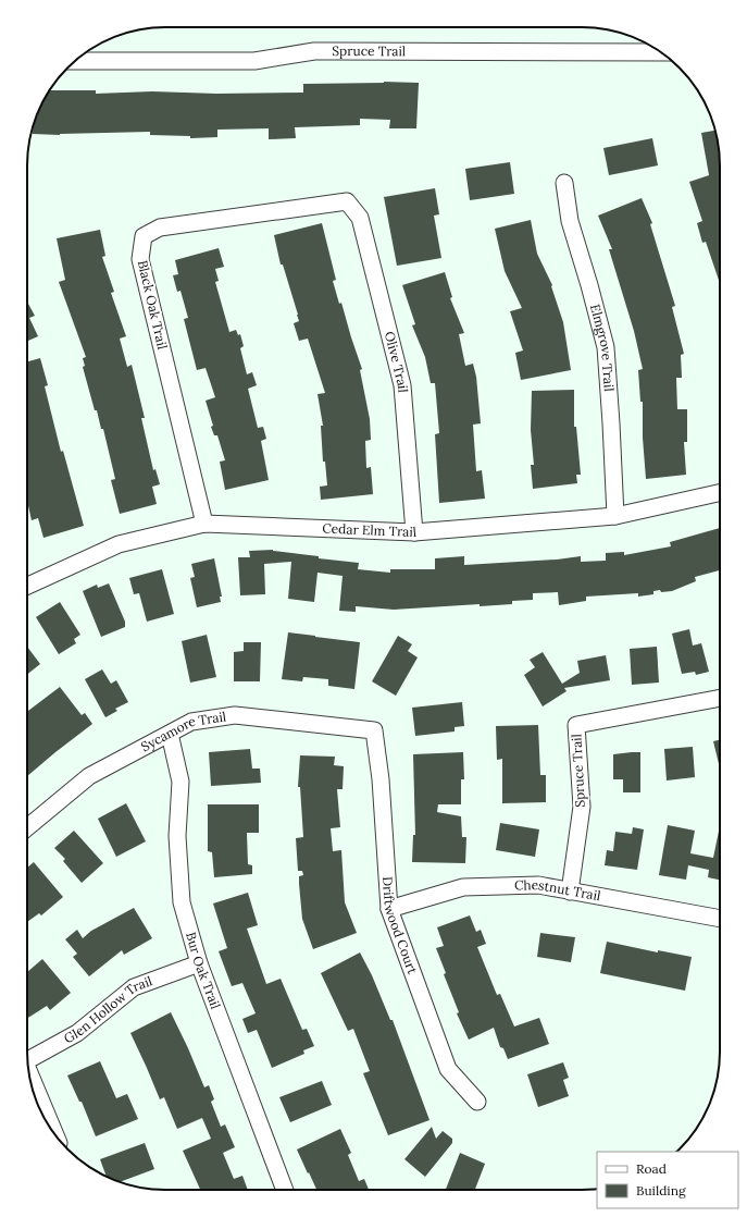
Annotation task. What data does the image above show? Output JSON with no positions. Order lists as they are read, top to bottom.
{
  "streets": {
    "street": [
      "Spruce Trail",
      "Black Oak Trail",
      "Elmgrove Trail",
      "Olive Trail",
      "Cedar Elm Trail",
      "Sycamore Trail",
      "Chestnut Trail",
      "Driftwood Court",
      "Bur Oak Trail",
      "Glen Hollow Trail"
    ]
  },
  "crossings": [
    ["Spruce Trail", "Chestnut Trail"],
    ["Black Oak Trail", "Olive Trail"],
    ["Black Oak Trail", "Cedar Elm Trail"],
    ["Elmgrove Trail", "Cedar Elm Trail"],
    ["Olive Trail", "Cedar Elm Trail"],
    ["Sycamore Trail", "Driftwood Court"],
    ["Sycamore Trail", "Bur Oak Trail"],
    ["Chestnut Trail", "Driftwood Court"],
    ["Bur Oak Trail", "Glen Hollow Trail"]
  ],
  "legend": ["Road", "Building"]
}
